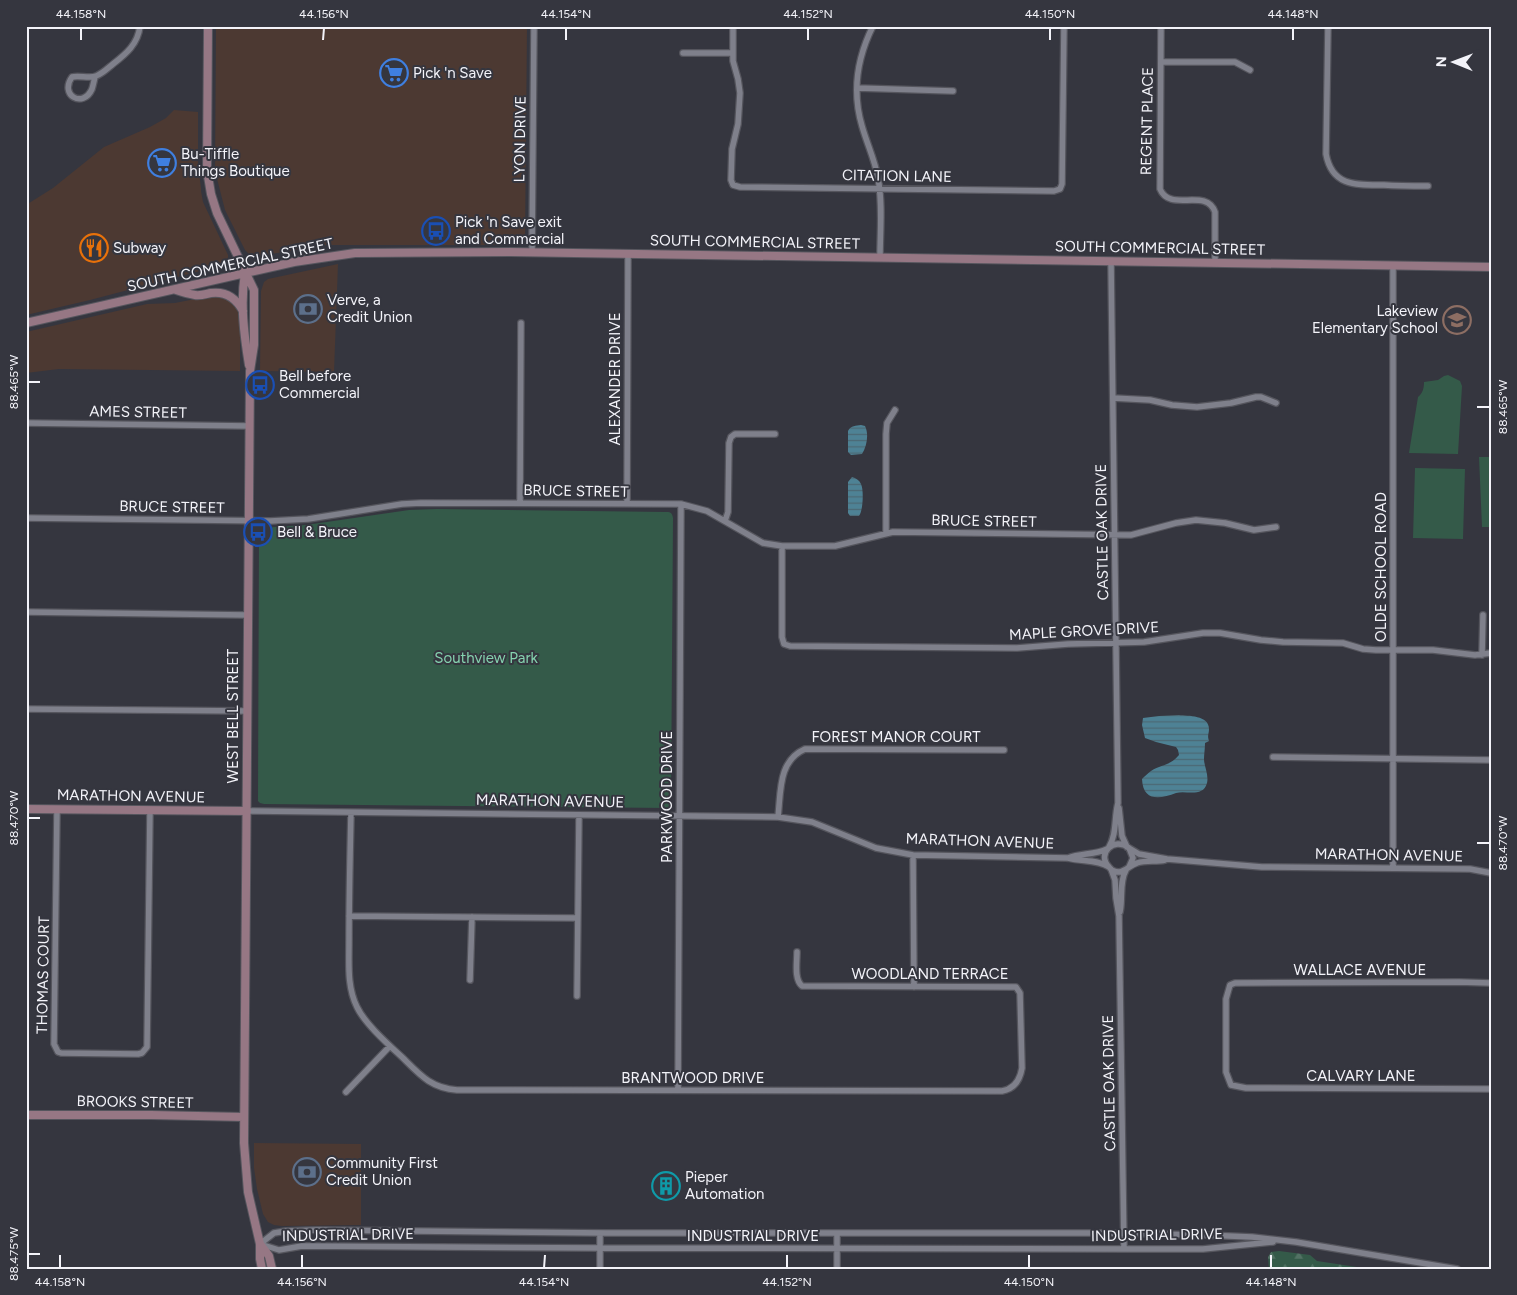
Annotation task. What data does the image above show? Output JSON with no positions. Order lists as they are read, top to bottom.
{
  "streets": {
    "main road": [
      "SOUTH COMMERCIAL STREET",
      "WEST BELL STREET",
      "MARATHON AVENUE",
      "BROOKS STREET"
    ],
    "street": [
      "REGENT PLACE",
      "LYON DRIVE",
      "CITATION LANE",
      "ALEXANDER DRIVE",
      "AMES STREET",
      "BRUCE STREET",
      "CASTLE OAK DRIVE",
      "OLDE SCHOOL ROAD",
      "MAPLE GROVE DRIVE",
      "FOREST MANOR COURT",
      "PARKWOOD DRIVE",
      "WALLACE AVENUE",
      "WOODLAND TERRACE",
      "THOMAS COURT",
      "CALVARY LANE",
      "BRANTWOOD DRIVE",
      "INDUSTRIAL DRIVE"
    ]
  },
  "crossings": [
    ["REGENT PLACE", "SOUTH COMMERCIAL STREET"],
    ["LYON DRIVE", "SOUTH COMMERCIAL STREET"],
    ["SOUTH COMMERCIAL STREET", "ALEXANDER DRIVE"],
    ["SOUTH COMMERCIAL STREET", "CASTLE OAK DRIVE"],
    ["SOUTH COMMERCIAL STREET", "OLDE SCHOOL ROAD"],
    ["SOUTH COMMERCIAL STREET", "WEST BELL STREET"],
    ["ALEXANDER DRIVE", "BRUCE STREET"],
    ["AMES STREET", "WEST BELL STREET"],
    ["BRUCE STREET", "CASTLE OAK DRIVE"],
    ["BRUCE STREET", "MAPLE GROVE DRIVE"],
    ["BRUCE STREET", "WEST BELL STREET"],
    ["BRUCE STREET", "PARKWOOD DRIVE"],
    ["CASTLE OAK DRIVE", "MAPLE GROVE DRIVE"],
    ["CASTLE OAK DRIVE", "MARATHON AVENUE"],
    ["CASTLE OAK DRIVE", "INDUSTRIAL DRIVE"],
    ["OLDE SCHOOL ROAD", "MAPLE GROVE DRIVE"],
    ["OLDE SCHOOL ROAD", "MARATHON AVENUE"],
    ["WEST BELL STREET", "MARATHON AVENUE"],
    ["WEST BELL STREET", "BROOKS STREET"],
    ["FOREST MANOR COURT", "MARATHON AVENUE"],
    ["MARATHON AVENUE", "PARKWOOD DRIVE"],
    ["MARATHON AVENUE", "THOMAS COURT"],
    ["MARATHON AVENUE", "BRANTWOOD DRIVE"],
    ["PARKWOOD DRIVE", "BRANTWOOD DRIVE"],
    ["WALLACE AVENUE", "CALVARY LANE"],
    ["WOODLAND TERRACE", "BRANTWOOD DRIVE"]
  ],
  "parks": ["Southview Park"],
  "places": {
    "supermarket": ["Pick 'n Save", "Bu-Tiffle Things Boutique"],
    "bus stop": ["Pick 'n Save exit and Commercial", "Bell before Commercial", "Bell & Bruce"],
    "restaurant": ["Subway"],
    "bank": ["Verve, a Credit Union", "Community First Credit Union"],
    "school or university": ["Lakeview Elementary School"],
    "building": ["Pieper Automation"]
  },
  "north": "left",
  "coordinates": [
    "44.158°N",
    "44.156°N",
    "44.154°N",
    "44.152°N",
    "44.150°N",
    "44.148°N",
    "88.465°W",
    "88.470°W",
    "88.475°W"
  ]
}
